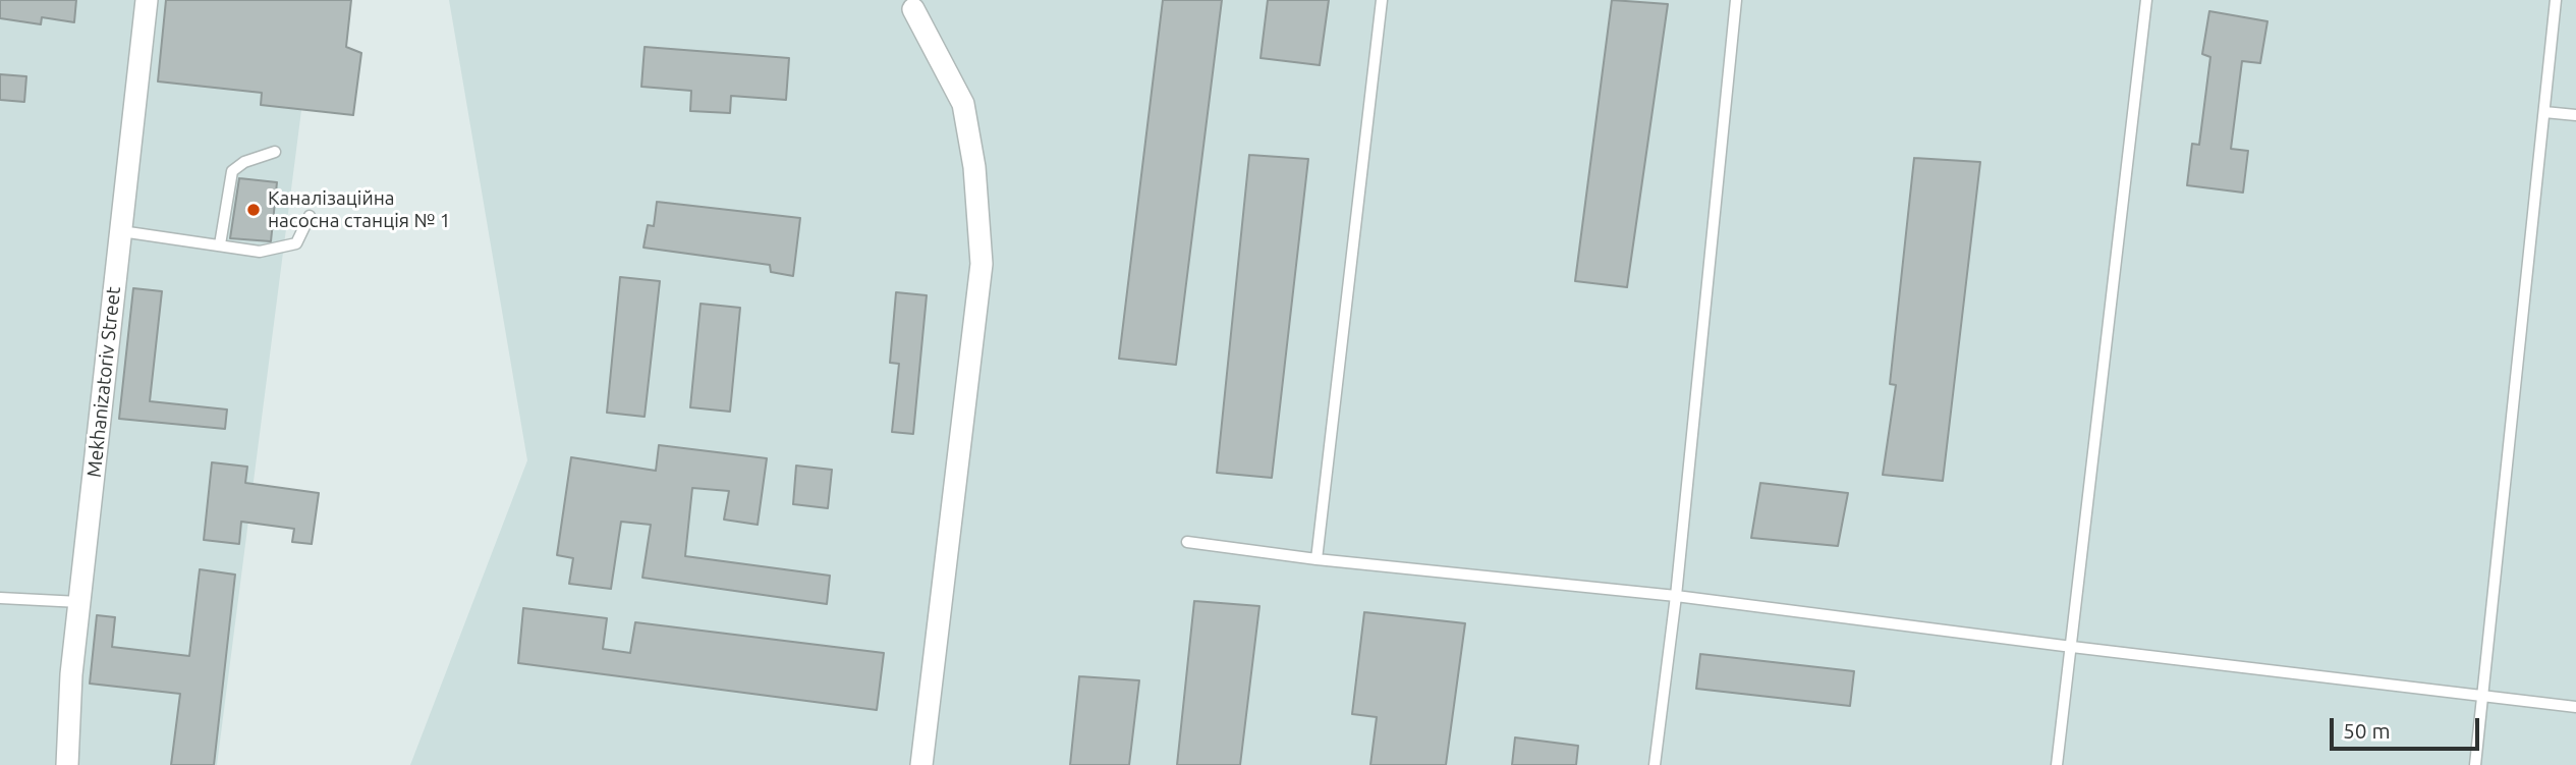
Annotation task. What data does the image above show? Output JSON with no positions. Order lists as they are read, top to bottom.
{
  "streets": {
    "street": ["Mekhanizatoriv Street"]
  },
  "places": ["Каналізаційна насосна станція № 1"],
  "scale_bar": "50 m"
}
